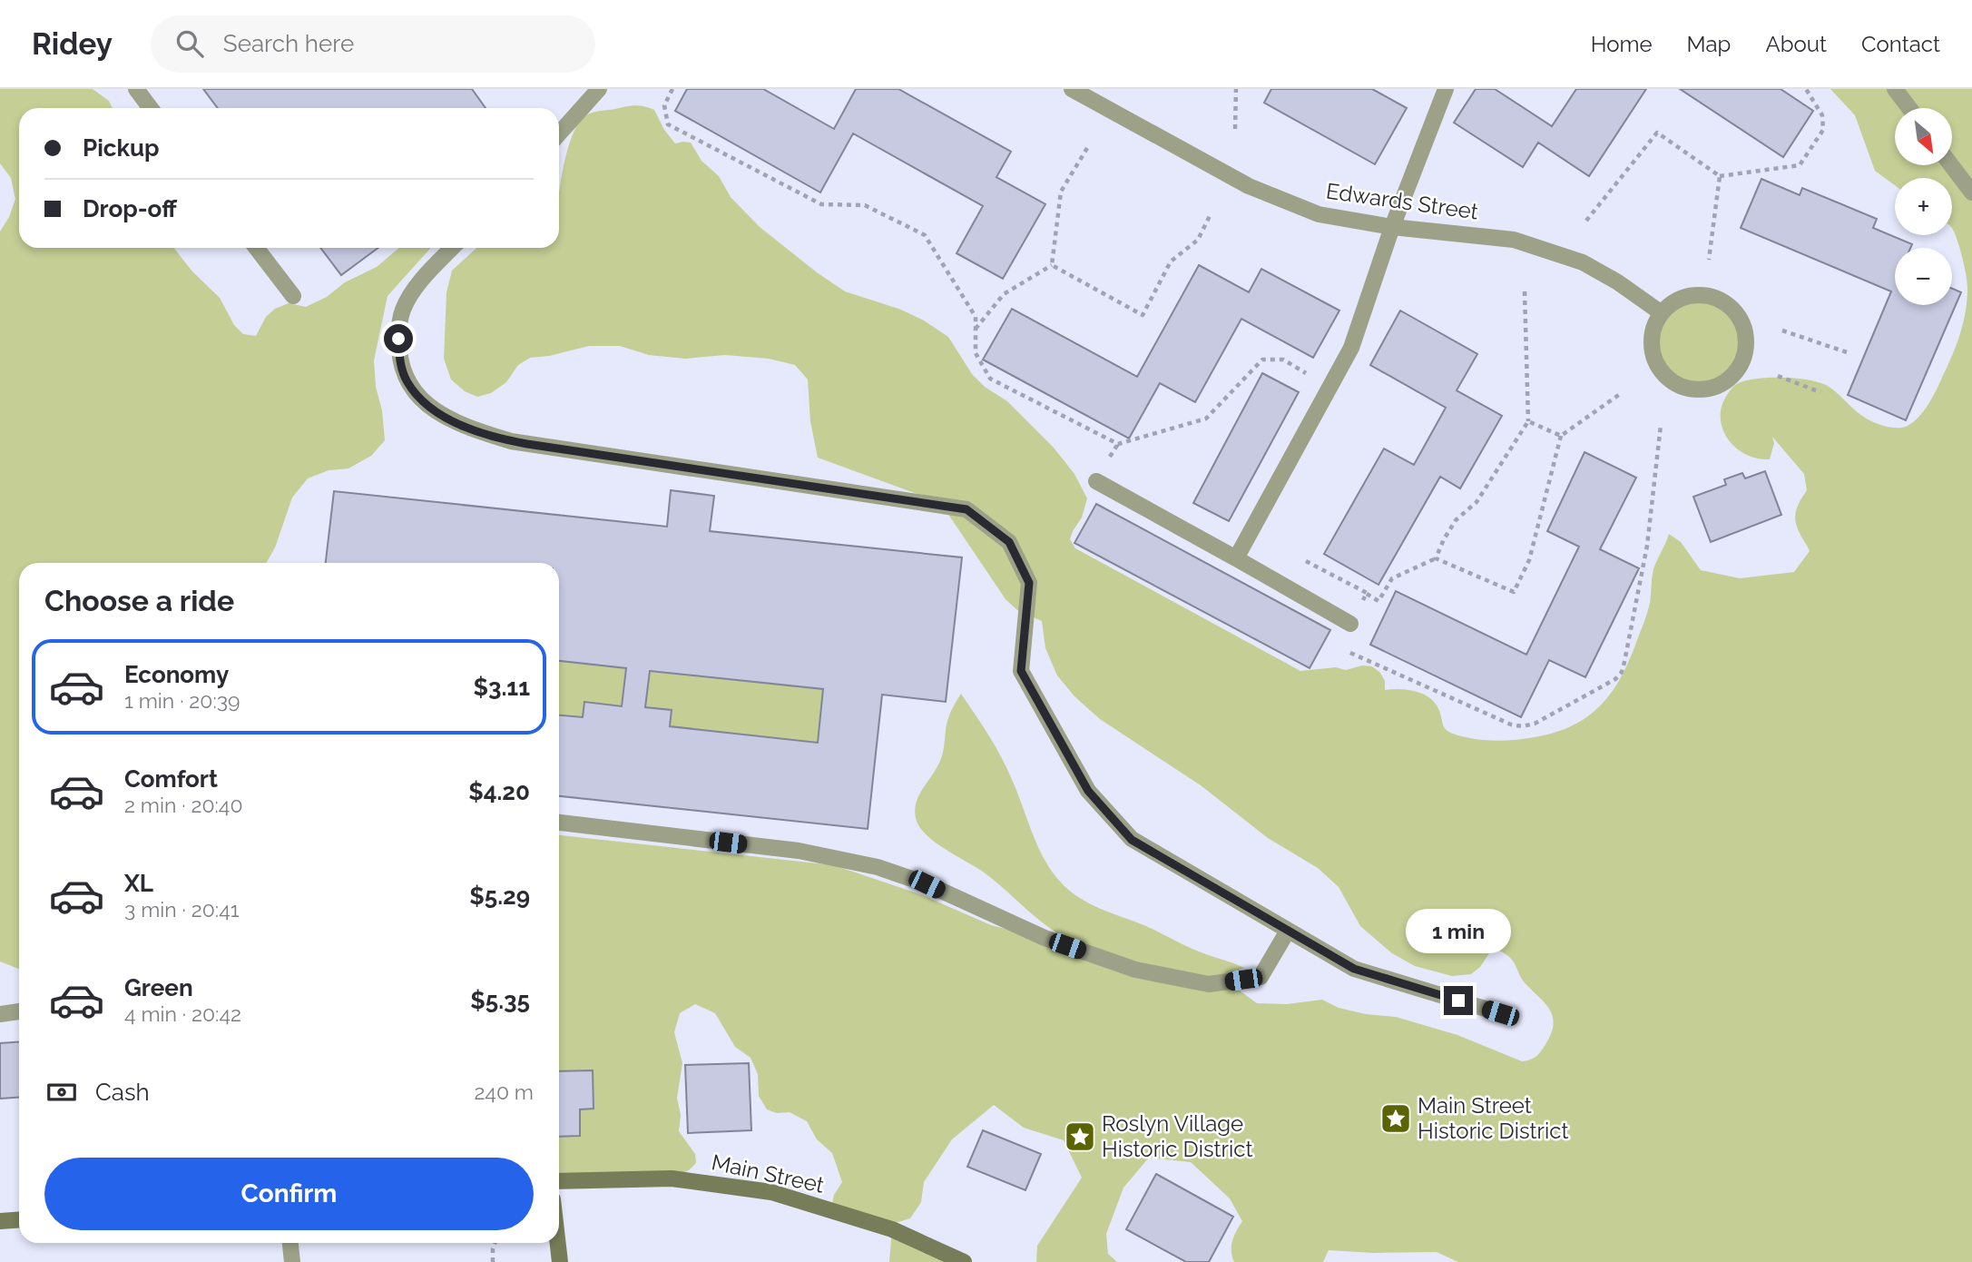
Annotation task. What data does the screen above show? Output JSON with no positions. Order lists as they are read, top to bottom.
{
  "streets": {
    "main road": ["Main Street"],
    "street": ["Edwards Street"]
  },
  "places": {
    "place": ["Main Street Historic District", "Roslyn Village Historic District"]
  },
  "north": "bottom right",
  "page": {
    "header": "Ridey",
    "search": "Search here",
    "nav": [
      "Home",
      "Map",
      "About",
      "Contact"
    ],
    "map_buttons": ["+", "−"],
    "banner": ["Pickup", "Drop-off"],
    "heading": "Choose a ride",
    "list": [
      {
        "name": "Economy",
        "note": "1 min · 20:39",
        "value": "$3.11"
      },
      {
        "name": "Comfort",
        "note": "2 min · 20:40",
        "value": "$4.20"
      },
      {
        "name": "XL",
        "note": "3 min · 20:41",
        "value": "$5.29"
      },
      {
        "name": "Green",
        "note": "4 min · 20:42",
        "value": "$5.35"
      }
    ],
    "bubble": "1 min",
    "pay": ["Cash", "240 m"],
    "buttons": "Confirm"
  }
}
